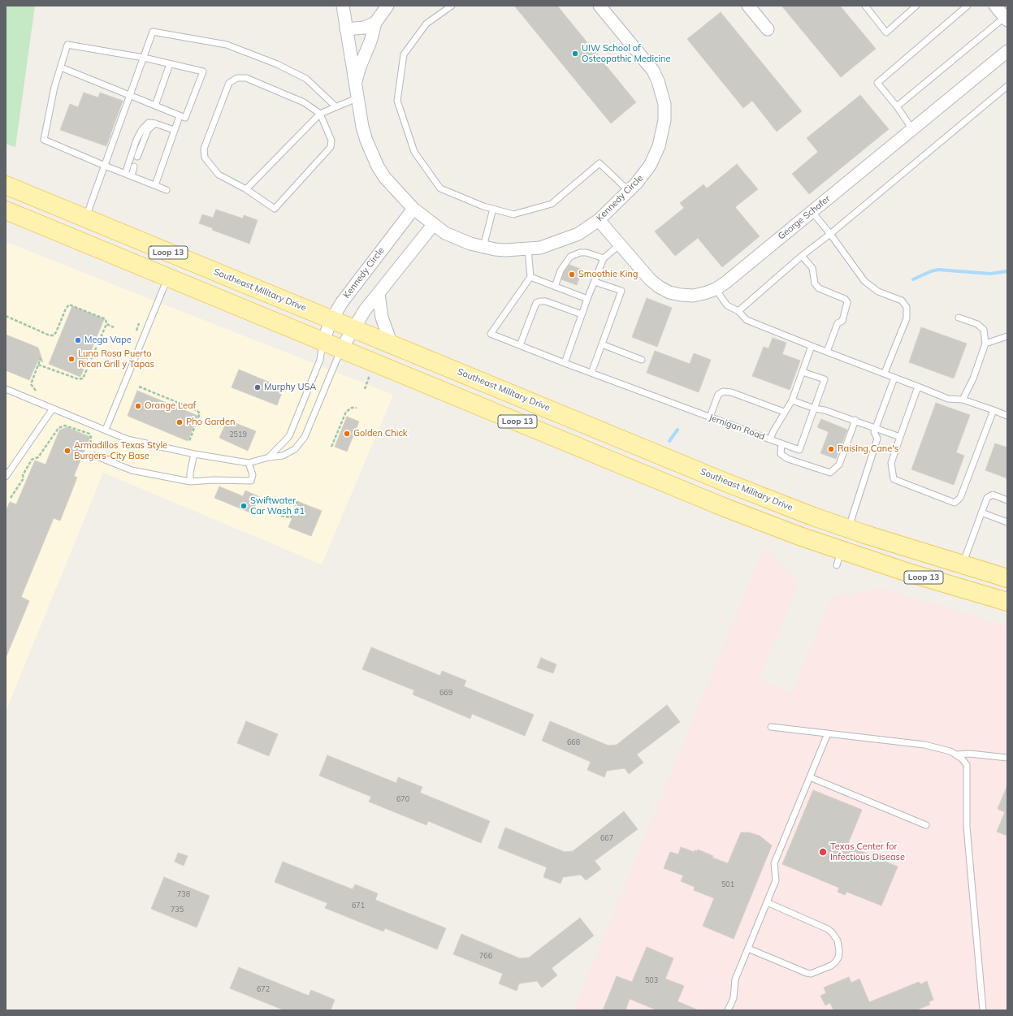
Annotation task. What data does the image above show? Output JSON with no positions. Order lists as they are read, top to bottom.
{
  "streets": {
    "main road": ["Loop 13", "Southeast Military Drive"],
    "street": ["Kennedy Circle", "George Schafer"],
    "lane": ["Jernigan Road"]
  },
  "crossings": [
    ["Kennedy Circle", "George Schafer"],
    ["Kennedy Circle", "Loop 13"],
    ["Kennedy Circle", "Southeast Military Drive"]
  ],
  "places": [
    "UIW School of Osteopathic Medicine",
    "Smoothie King",
    "Mega Vape",
    "Luna Rosa Puerto Rican Grill y Tapas",
    "Murphy USA",
    "Orange Leaf",
    "Pho Garden",
    "Golden Chick",
    "Raising Cane's",
    "Armadillos Texas Style Burgers-City Base",
    "Swiftwater Car Wash #1",
    "Texas Center for Infectious Disease"
  ],
  "house_numbers": [
    "2519",
    "669",
    "668",
    "670",
    "667",
    "501",
    "738",
    "671",
    "735",
    "766",
    "503",
    "672"
  ]
}
